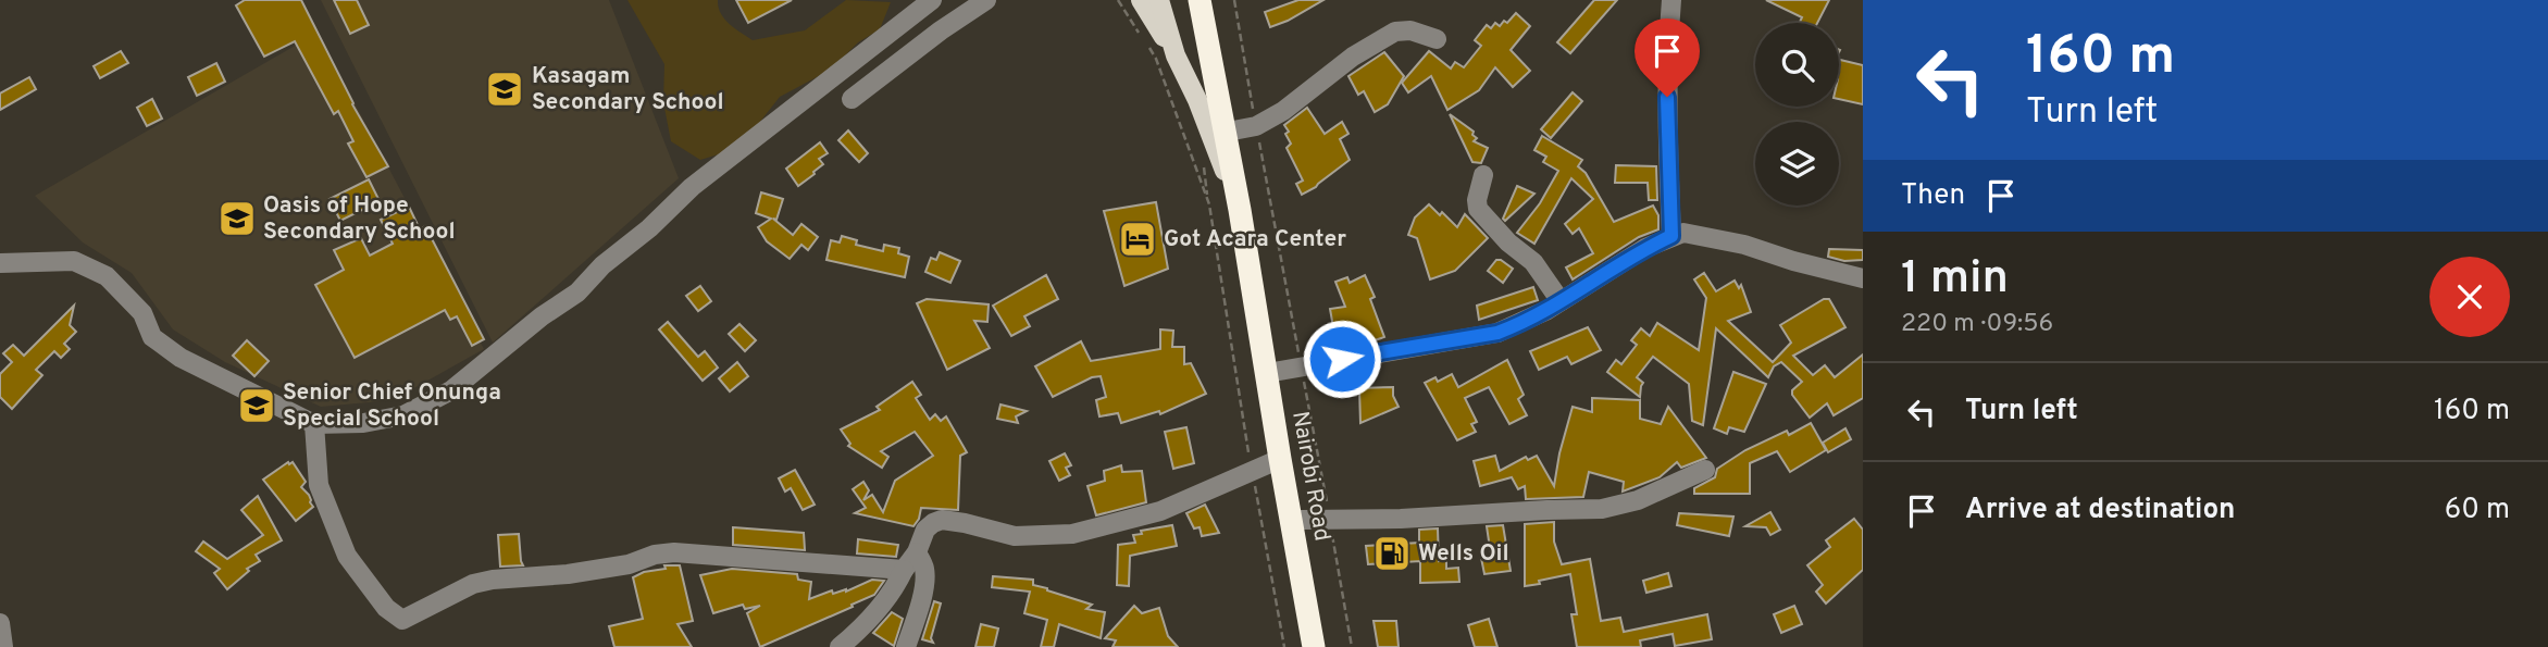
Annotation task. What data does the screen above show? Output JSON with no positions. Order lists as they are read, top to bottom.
{
  "streets": {
    "highway": ["Nairobi Road"]
  },
  "places": {
    "school or university": ["Kasagam Secondary School", "Oasis of Hope Secondary School", "Senior Chief Onunga Special School"],
    "hotel": ["Got Acara Center"],
    "fuel station": ["Wells Oil"]
  },
  "page": {
    "turn": ["160 m", "Turn left"],
    "then": "Then",
    "heading": ["1 min", "220 m · 09:56"],
    "list": [
      {
        "name": "Turn left",
        "value": "160 m"
      },
      {
        "name": "Arrive at destination",
        "value": "60 m"
      }
    ]
  }
}
